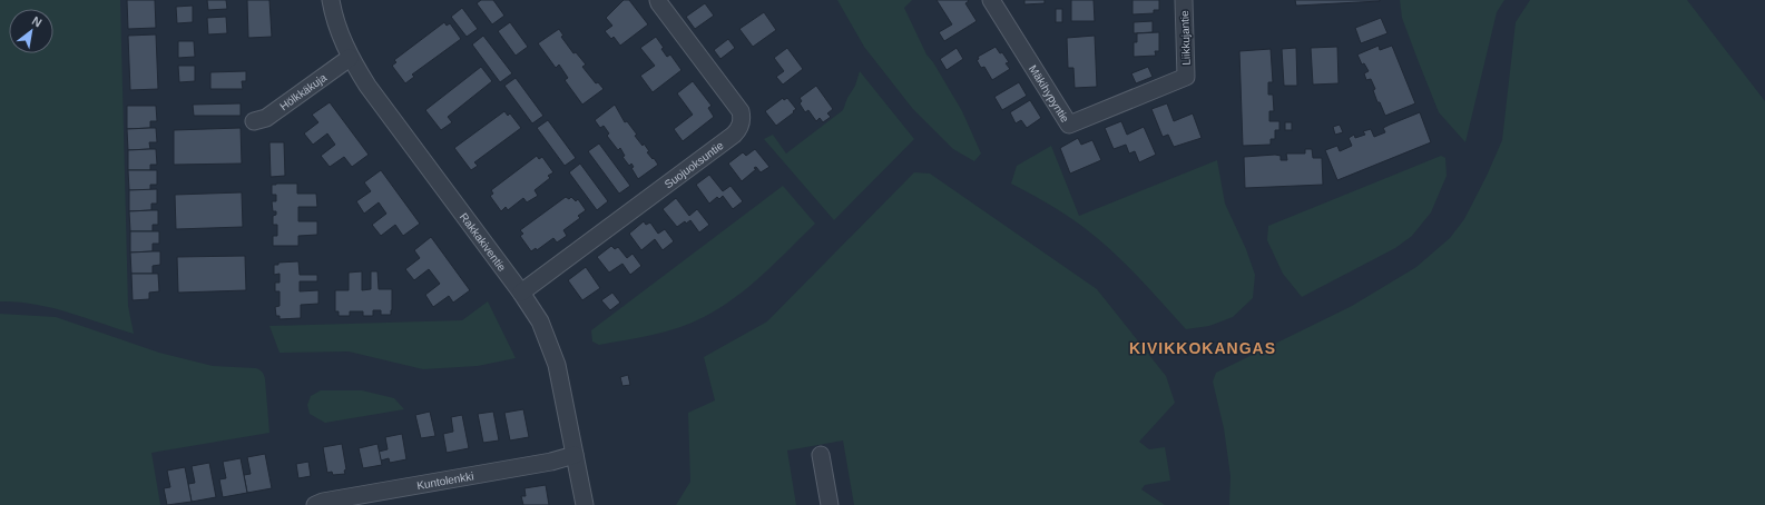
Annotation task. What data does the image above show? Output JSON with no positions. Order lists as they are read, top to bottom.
{
  "streets": {
    "street": [
      "Liikkujantie",
      "Hölkkäkuja",
      "Mäkihypyntie",
      "Suojuoksuntie",
      "Rakkakiventie",
      "Kuntolenkki"
    ]
  },
  "crossings": [
    ["Liikkujantie", "Mäkihypyntie"],
    ["Hölkkäkuja", "Rakkakiventie"],
    ["Suojuoksuntie", "Rakkakiventie"],
    ["Rakkakiventie", "Kuntolenkki"]
  ],
  "districts": ["KIVIKKOKANGAS"],
  "north": "top right"
}
